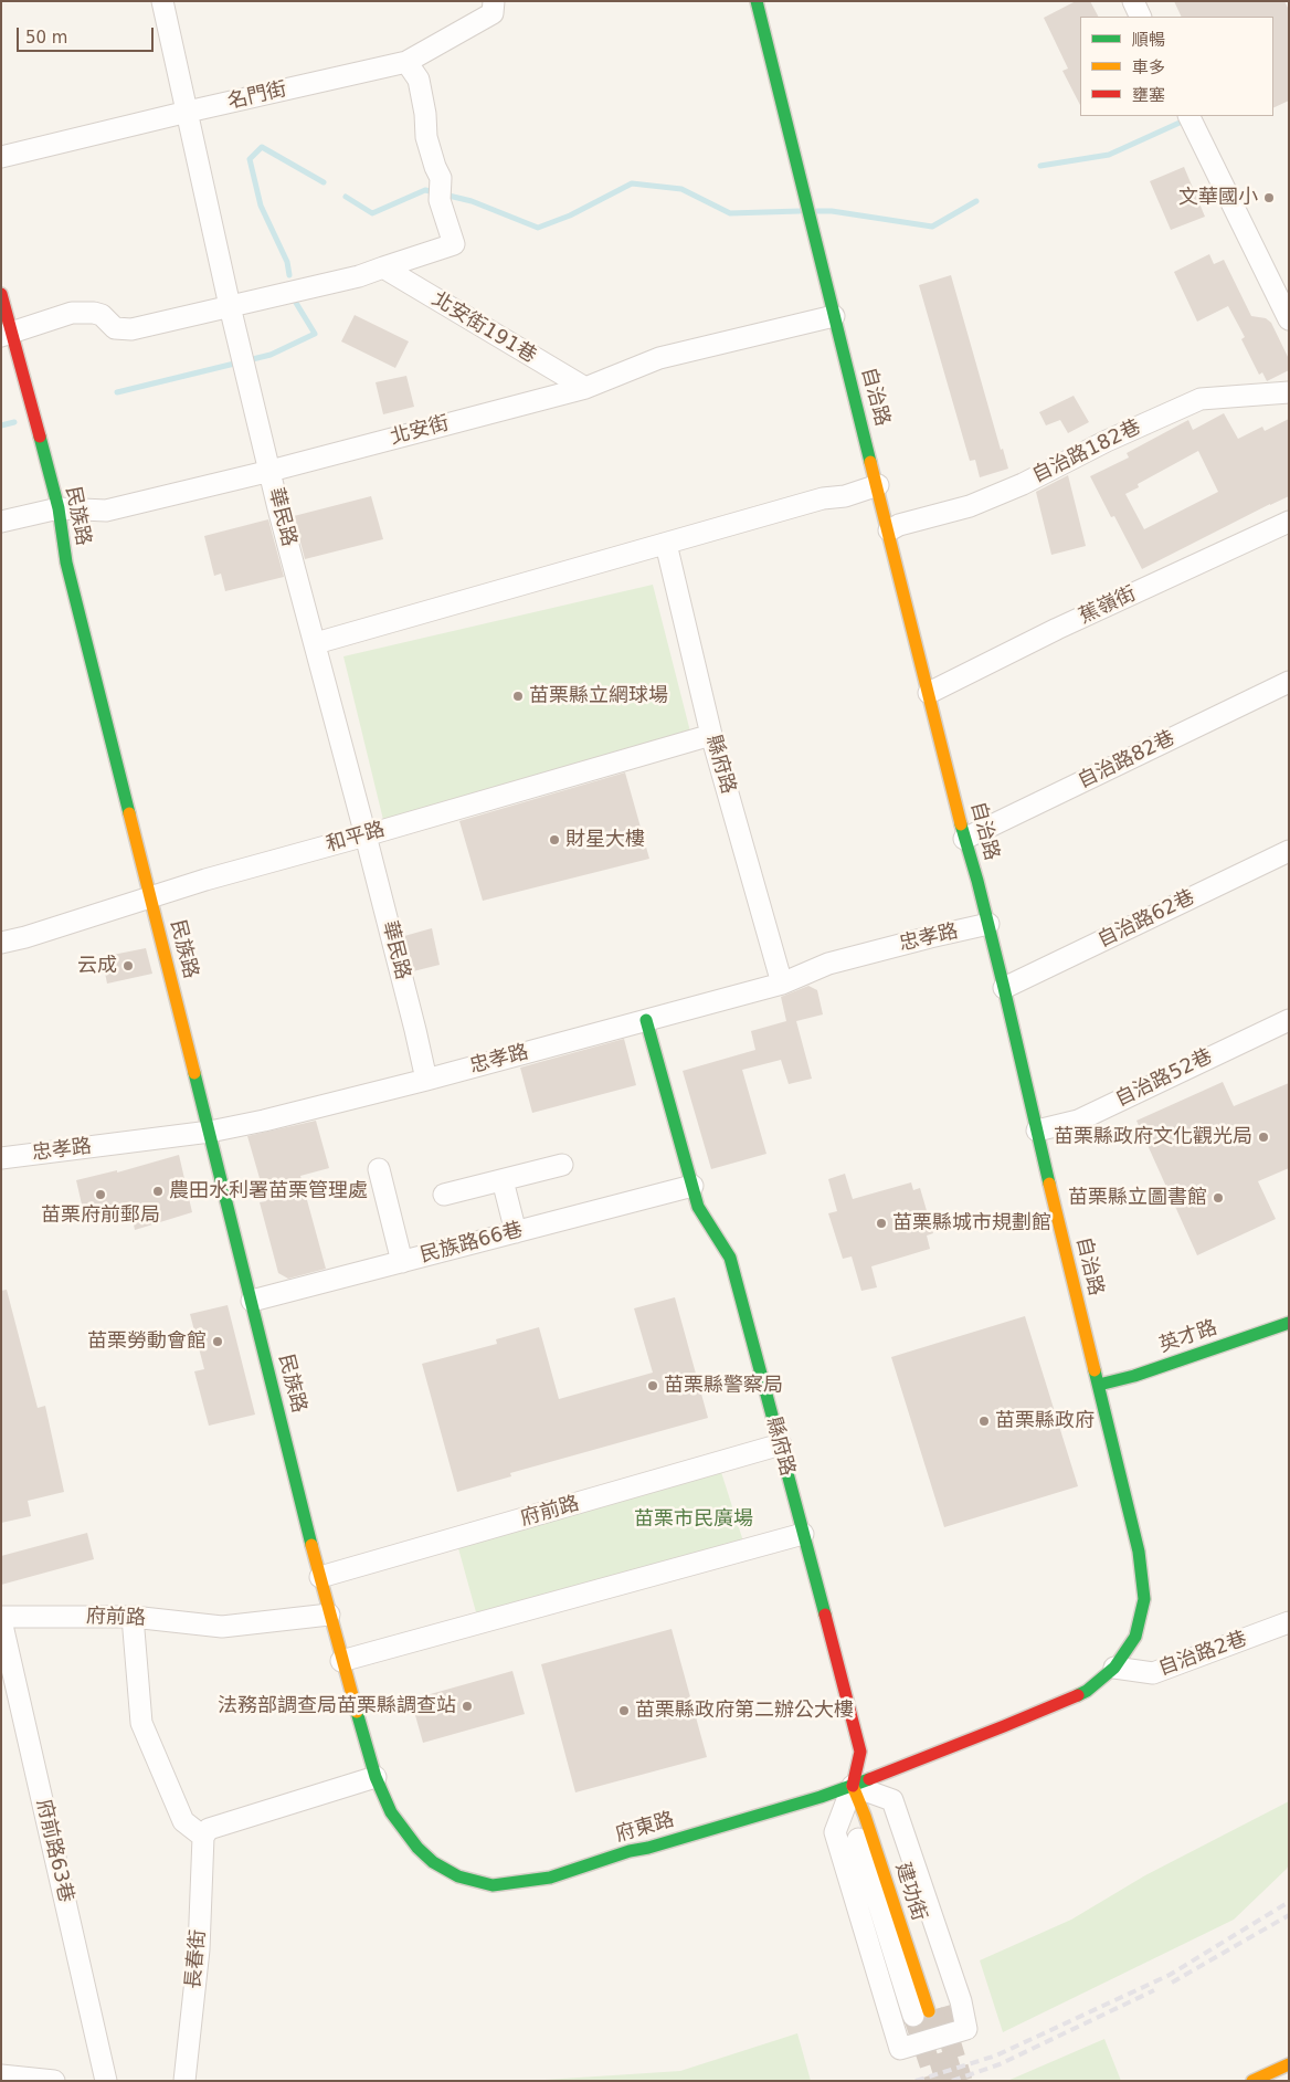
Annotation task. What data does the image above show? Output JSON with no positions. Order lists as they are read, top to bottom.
{
  "streets": {
    "street": [
      "名門街",
      "北安街191巷",
      "自治路",
      "北安街",
      "自治路182巷",
      "民族路",
      "華民路",
      "蕉嶺街",
      "自治路82巷",
      "縣府路",
      "和平路",
      "自治路62巷",
      "忠孝路",
      "自治路52巷",
      "民族路66巷",
      "英才路",
      "府前路",
      "自治路2巷",
      "府東路",
      "府前路63巷",
      "長春街"
    ]
  },
  "crossings": [
    ["名門街", "華民路"],
    ["北安街191巷", "北安街"],
    ["自治路", "北安街"],
    ["自治路", "自治路182巷"],
    ["自治路", "蕉嶺街"],
    ["自治路", "自治路82巷"],
    ["自治路", "自治路62巷"],
    ["自治路", "忠孝路"],
    ["自治路", "自治路52巷"],
    ["自治路", "英才路"],
    ["自治路", "自治路2巷"],
    ["自治路", "府東路"],
    ["北安街", "民族路"],
    ["北安街", "華民路"],
    ["民族路", "和平路"],
    ["民族路", "忠孝路"],
    ["民族路", "民族路66巷"],
    ["民族路", "府前路"],
    ["民族路", "府東路"],
    ["華民路", "和平路"],
    ["華民路", "忠孝路"],
    ["縣府路", "和平路"],
    ["縣府路", "忠孝路"],
    ["縣府路", "民族路66巷"],
    ["縣府路", "府前路"],
    ["縣府路", "府東路"],
    ["府前路", "府東路"],
    ["府前路", "府前路63巷"],
    ["自治路2巷", "府東路"]
  ],
  "parks": ["苗栗市民廣場"],
  "places": [
    "文華國小",
    "苗栗縣立網球場",
    "財星大樓",
    "云成",
    "苗栗縣政府文化觀光局",
    "農田水利署苗栗管理處",
    "苗栗府前郵局",
    "苗栗縣立圖書館",
    "苗栗縣城市規劃館",
    "苗栗勞動會館",
    "苗栗縣警察局",
    "苗栗縣政府",
    "法務部調查局苗栗縣調查站",
    "苗栗縣政府第二辦公大樓"
  ],
  "legend": ["順暢", "車多", "壅塞"],
  "scale_bar": "50 m"
}
